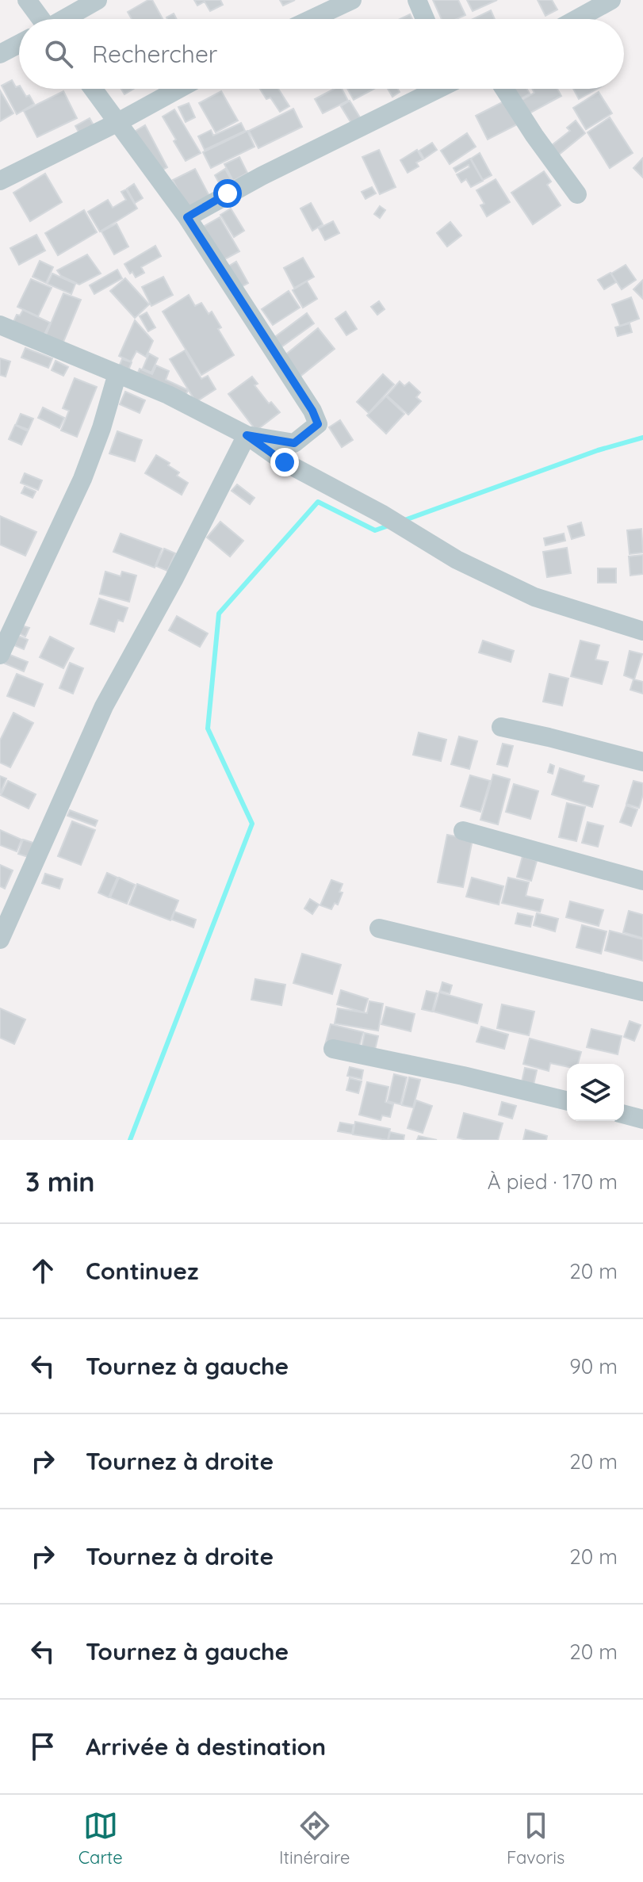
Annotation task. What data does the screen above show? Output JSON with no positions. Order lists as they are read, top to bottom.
{
  "page": {
    "search": "Rechercher",
    "heading": ["3 min", "À pied · 170 m"],
    "list": [
      ["Continuez", "20 m"],
      ["Tournez à gauche", "90 m"],
      ["Tournez à droite", "20 m"],
      ["Tournez à droite", "20 m"],
      ["Tournez à gauche", "20 m"],
      "Arrivée à destination"
    ],
    "nav": ["Carte", "Itinéraire", "Favoris"]
  }
}
